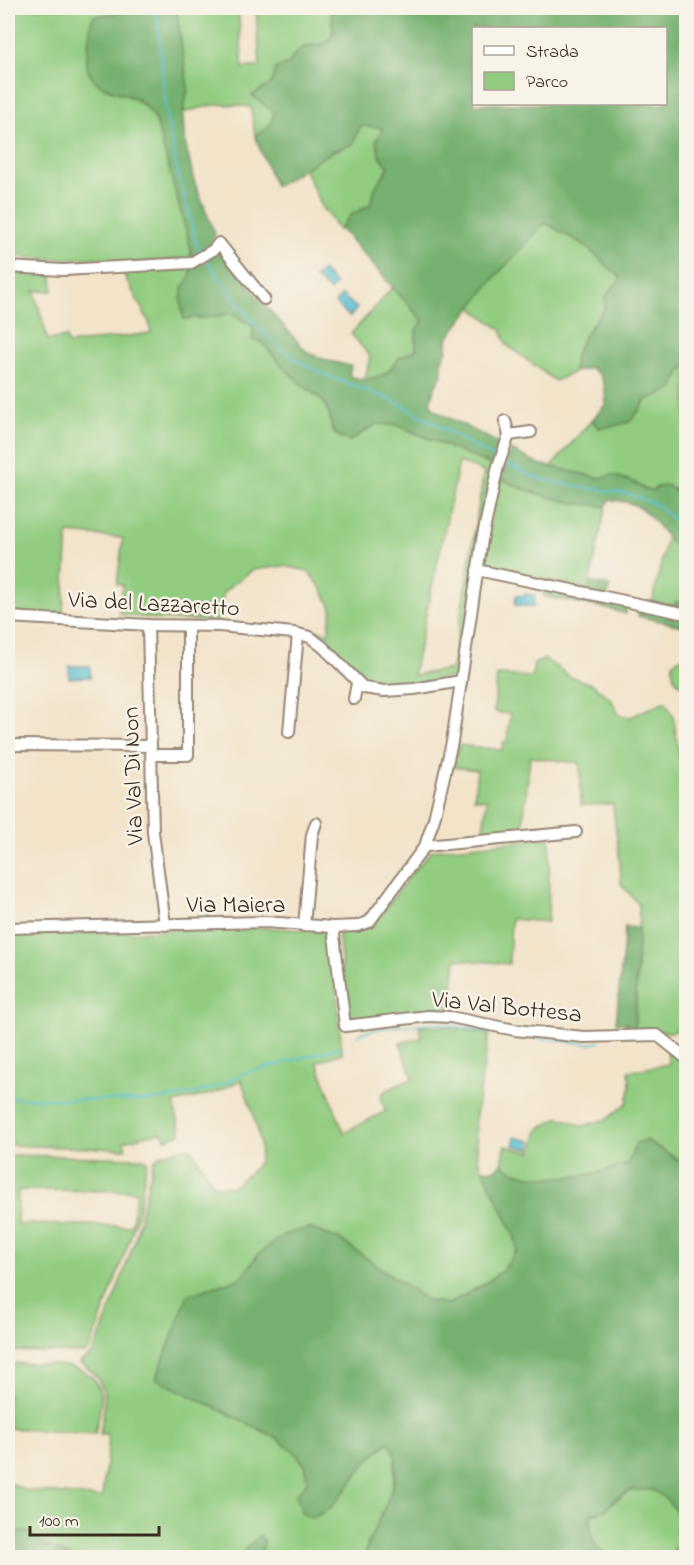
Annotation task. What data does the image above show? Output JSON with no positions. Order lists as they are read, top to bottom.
{
  "streets": {
    "street": [
      "Via del Lazzaretto",
      "Via Val Di Non",
      "Via Maiera",
      "Via Val Bottesa"
    ]
  },
  "crossings": [
    ["Via del Lazzaretto", "Via Val Di Non"],
    ["Via del Lazzaretto", "Via Maiera"],
    ["Via Val Di Non", "Via Maiera"],
    ["Via Maiera", "Via Val Bottesa"]
  ],
  "legend": ["Strada", "Parco"],
  "scale_bar": "100 m"
}
